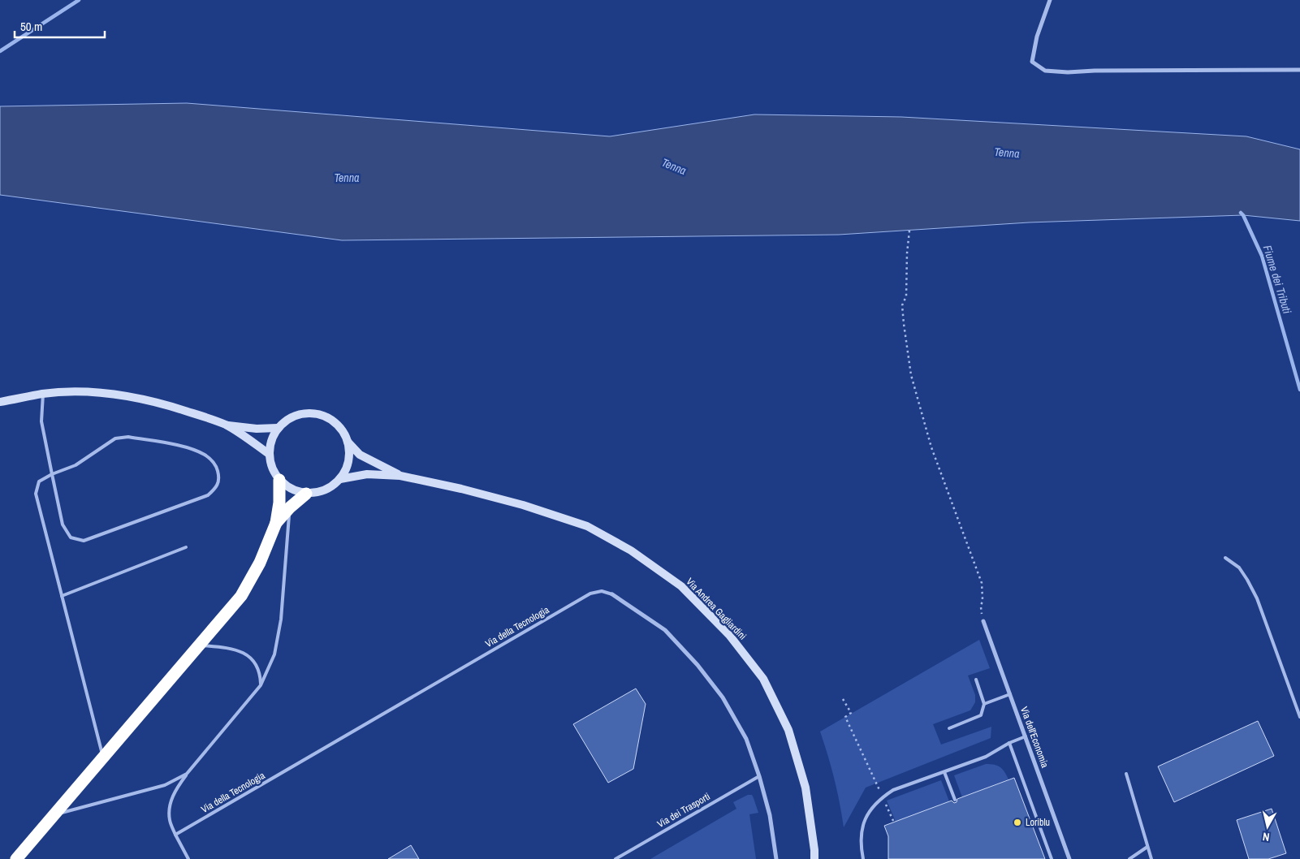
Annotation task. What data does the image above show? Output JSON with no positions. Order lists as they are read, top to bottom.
{
  "streets": {
    "main road": ["Via Andrea Gagliardini"],
    "street": ["Via della Tecnologia", "Via dell'Economia"],
    "lane": ["Via dei Trasporti"]
  },
  "crossings": [
    ["Via della Tecnologia", "Via dei Trasporti"]
  ],
  "water": ["Tenna", "Fiume dei Tributi"],
  "places": ["Loriblu"],
  "scale_bar": "50 m",
  "north": "bottom"
}
